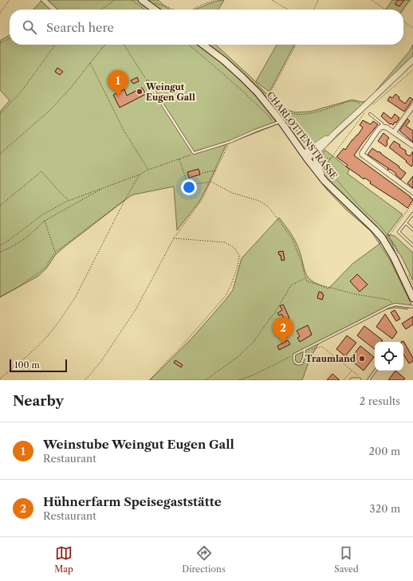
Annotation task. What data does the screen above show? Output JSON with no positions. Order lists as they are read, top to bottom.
{
  "streets": {
    "main road": ["CHARLOTTENSTRASSE"]
  },
  "places": ["Weingut Eugen Gall", "Traumland"],
  "scale_bar": "100 m",
  "page": {
    "search": "Search here",
    "pins": ["1", "2"],
    "scale": "100 m",
    "heading": ["Nearby", "2 results"],
    "list": [
      {
        "mark": "1",
        "name": "Weinstube Weingut Eugen Gall",
        "note": "Restaurant",
        "value": "200 m"
      },
      {
        "mark": "2",
        "name": "Hühnerfarm Speisegaststätte",
        "note": "Restaurant",
        "value": "320 m"
      }
    ],
    "nav": ["Map", "Directions", "Saved"]
  }
}
